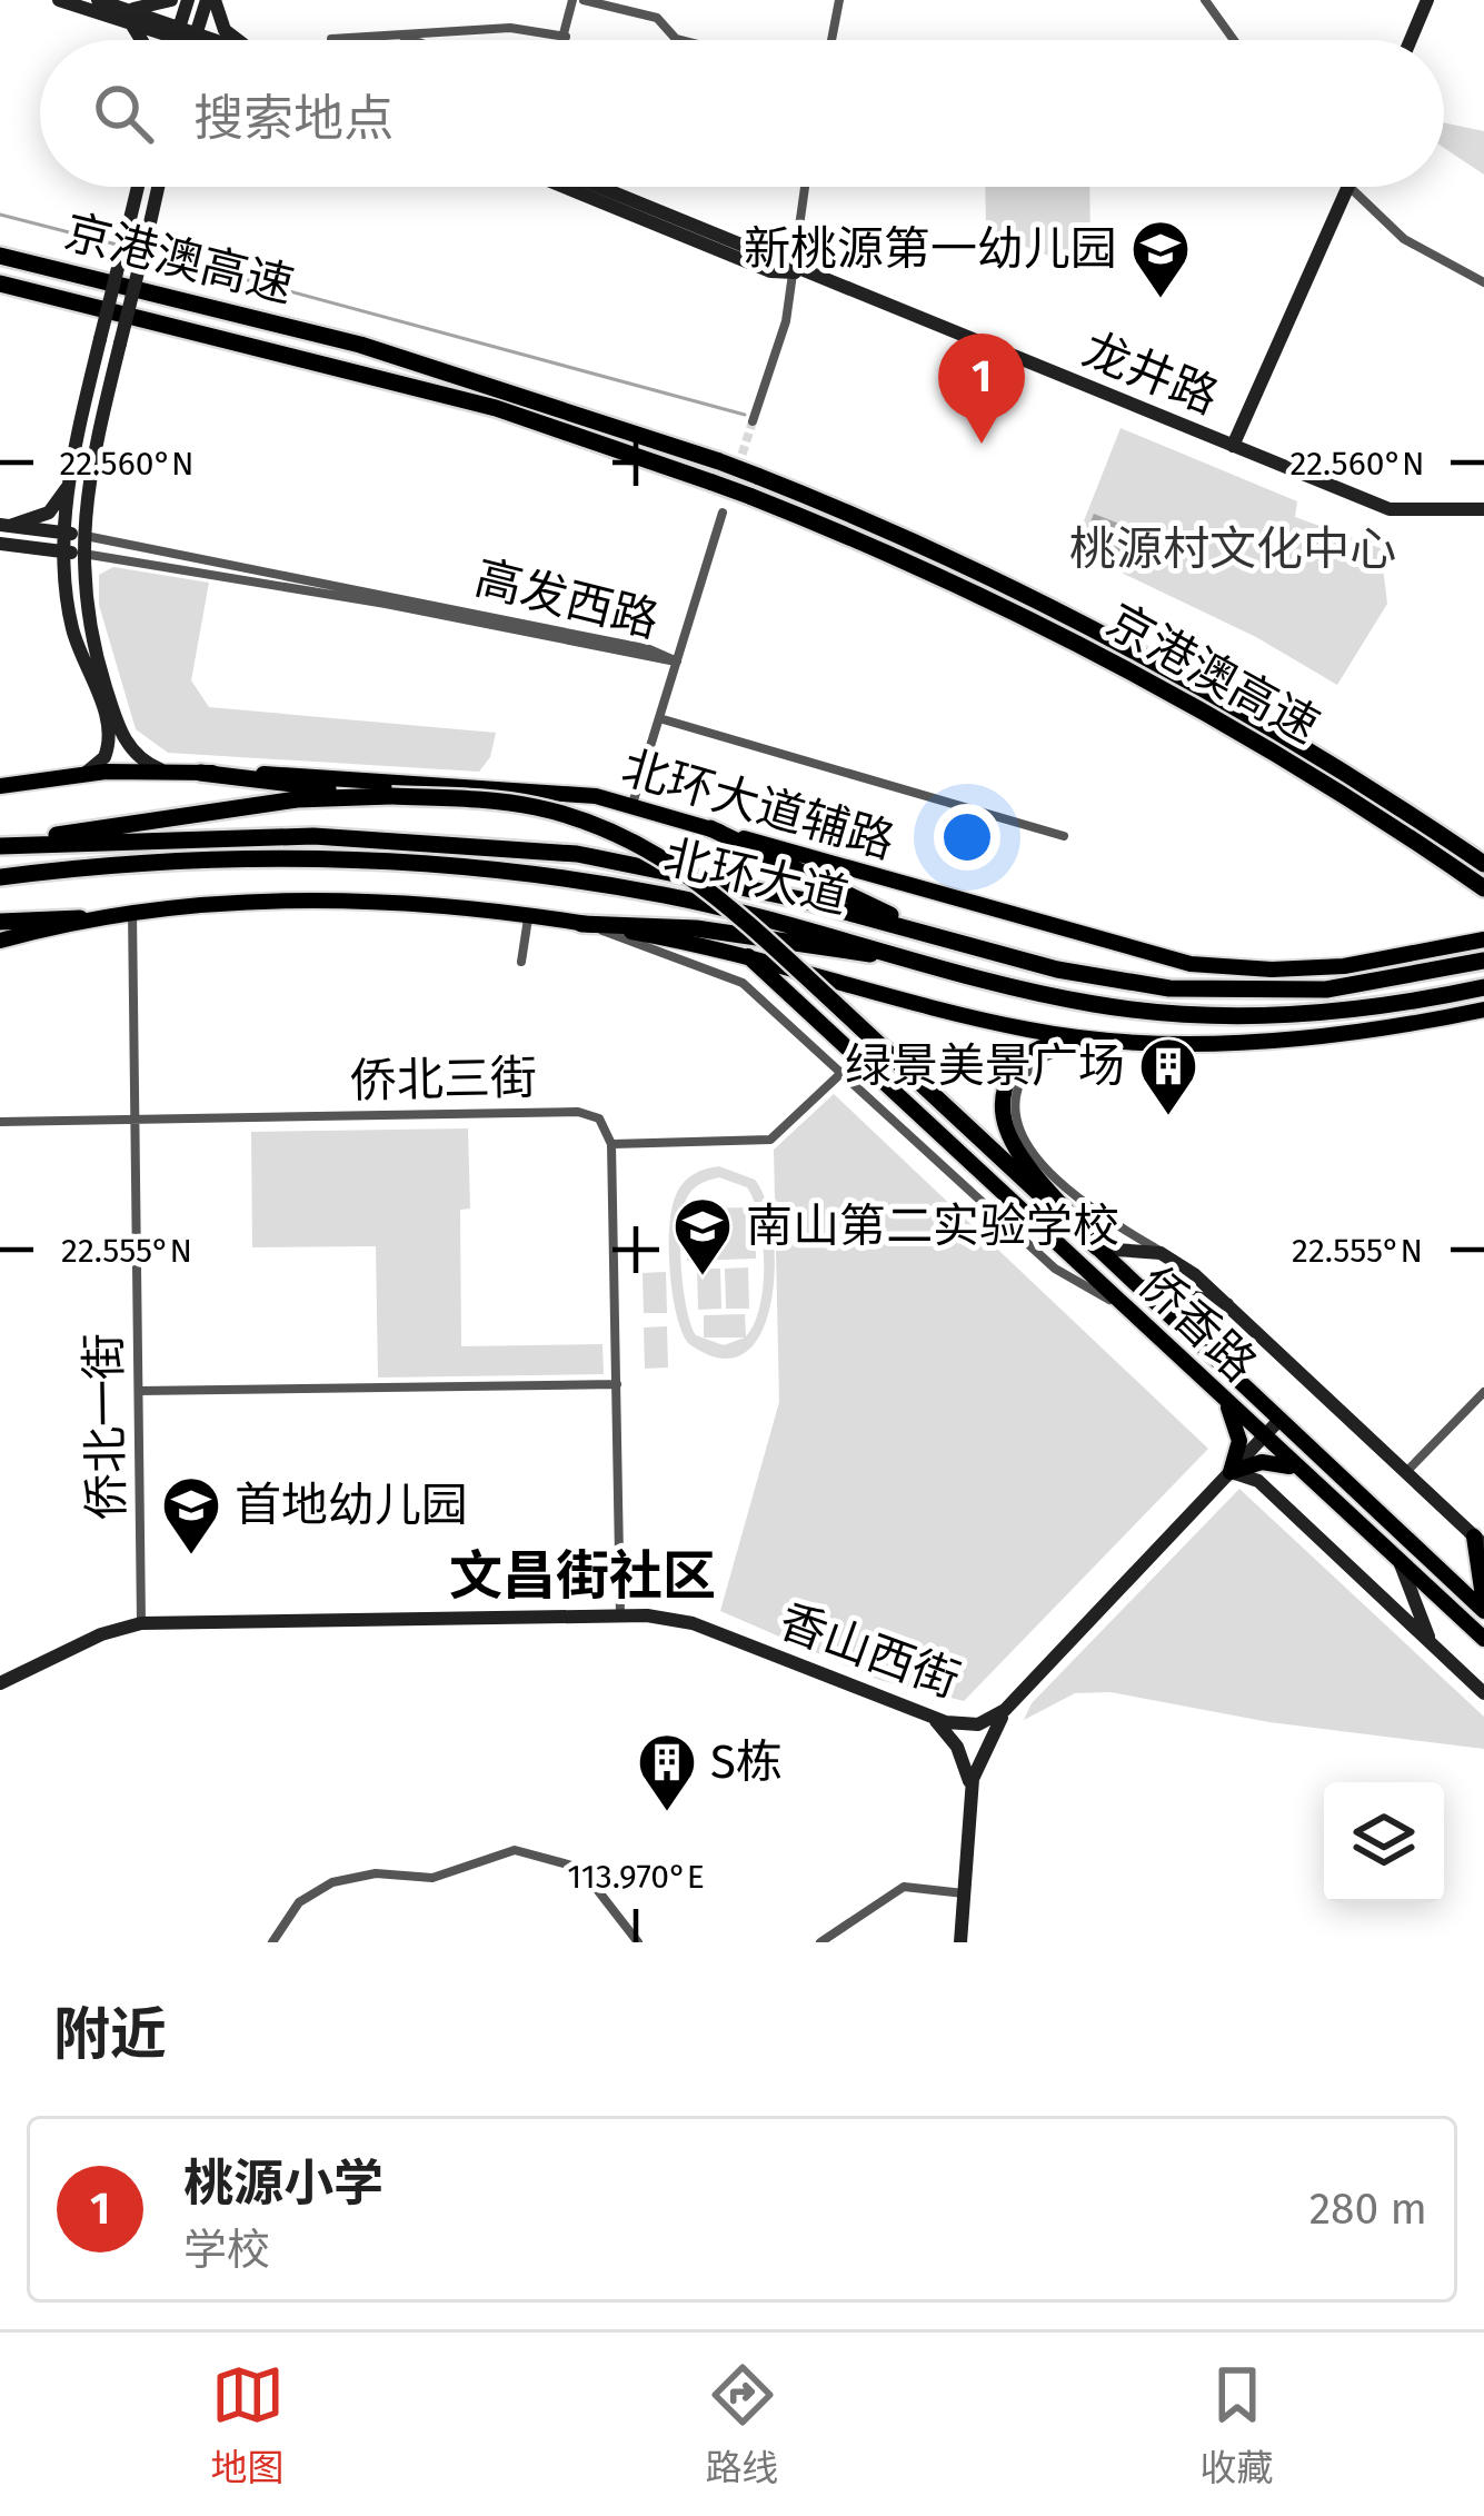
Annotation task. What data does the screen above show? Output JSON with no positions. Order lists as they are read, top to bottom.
{
  "streets": {
    "highway": ["京港澳高速", "北环大道"],
    "main road": ["北环大道辅路", "侨香路"],
    "street": [
      "龙井路",
      "高发西路",
      "侨北三街",
      "侨北一街",
      "香山西街"
    ]
  },
  "crossings": [
    ["侨北三街", "侨北一街"],
    ["侨香路", "香山西街"],
    ["侨北一街", "香山西街"]
  ],
  "districts": ["文昌街社区"],
  "parks": ["桃源村文化中心"],
  "places": {
    "school or university": ["新桃源第一幼儿园", "南山第二实验学校", "首地幼儿园"],
    "building": ["绿景美景广场", "S栋"]
  },
  "page": {
    "search": "搜索地点",
    "pins": "1",
    "heading": "附近",
    "list": [
      {
        "mark": "1",
        "name": "桃源小学",
        "note": "学校",
        "value": "280 m"
      }
    ],
    "nav": ["地图", "路线", "收藏"]
  },
  "coordinates": ["22.560°N", "22.555°N", "113.970°E"]
}
